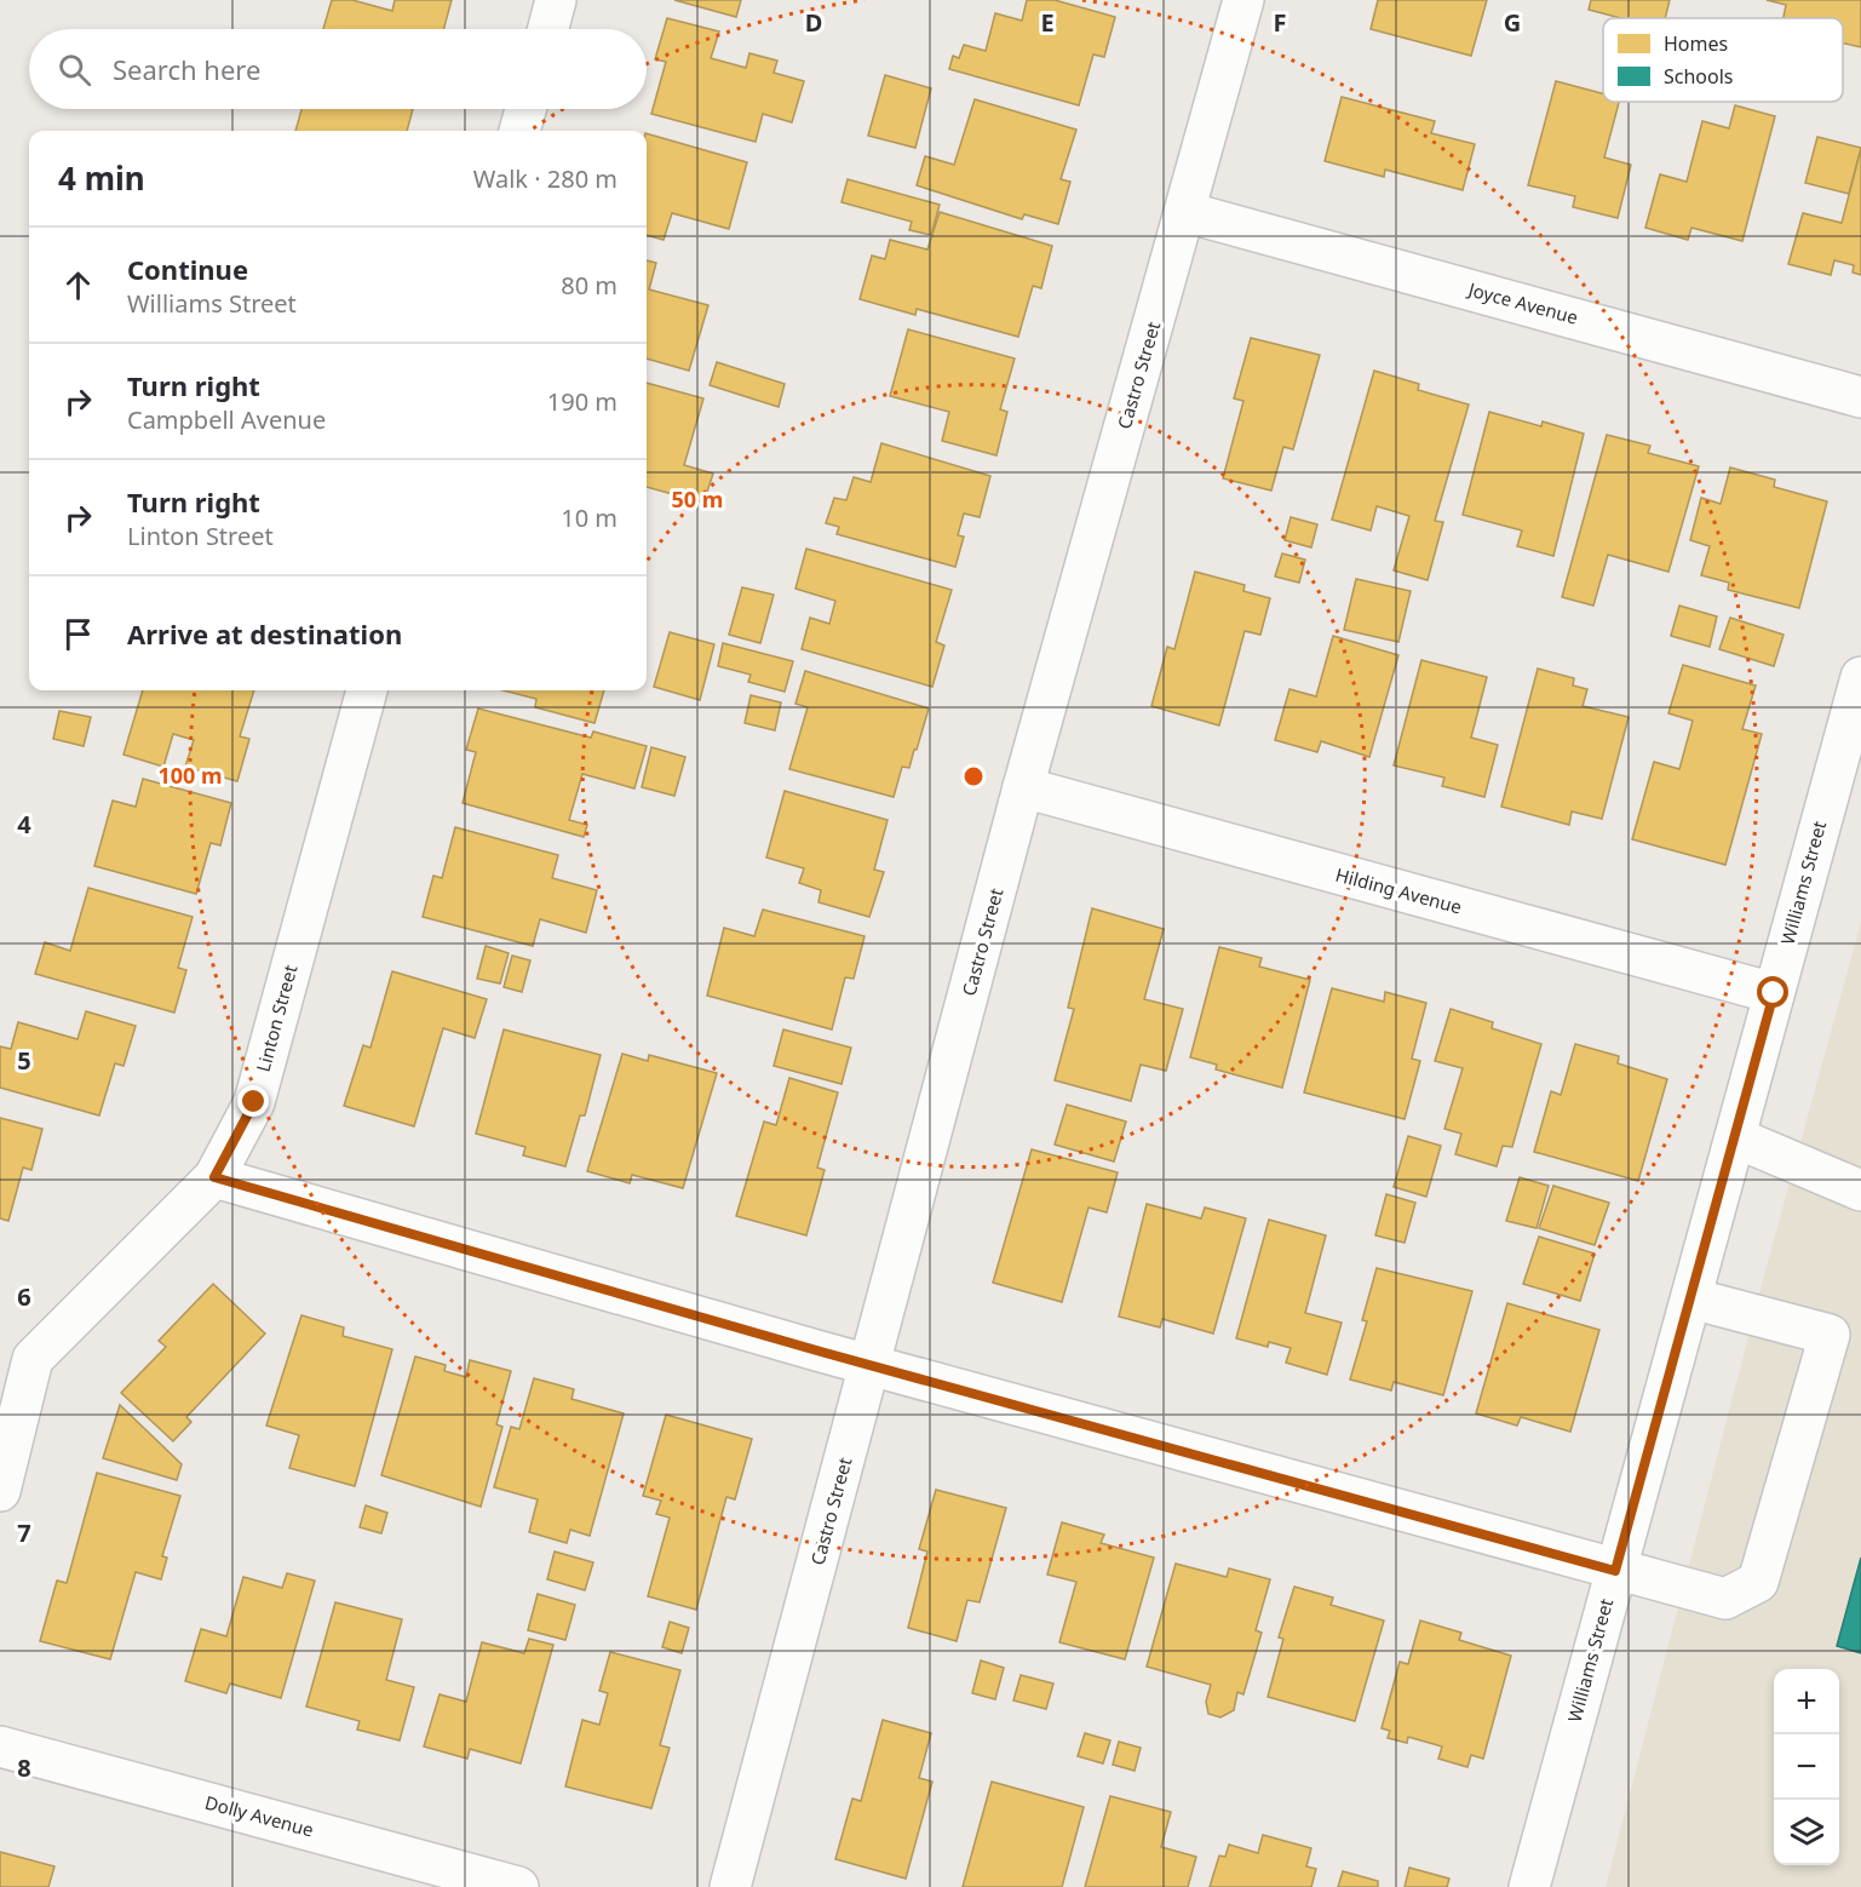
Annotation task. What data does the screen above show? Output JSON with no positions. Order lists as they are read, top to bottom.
{
  "streets": {
    "street": [
      "Joyce Avenue",
      "Castro Street",
      "Williams Street",
      "Hilding Avenue",
      "Linton Street",
      "Dolly Avenue"
    ]
  },
  "crossings": [
    ["Joyce Avenue", "Castro Street"],
    ["Castro Street", "Hilding Avenue"],
    ["Williams Street", "Hilding Avenue"]
  ],
  "legend": ["Homes", "Schools"],
  "page": {
    "search": "Search here",
    "heading": ["4 min", "Walk · 280 m"],
    "list": [
      ["Continue", "Williams Street", "80 m"],
      ["Turn right", "Campbell Avenue", "190 m"],
      ["Turn right", "Linton Street", "10 m"],
      "Arrive at destination"
    ],
    "map_buttons": ["+", "−"]
  },
  "grid": {
    "columns": [
      "D",
      "E",
      "F",
      "G"
    ],
    "rows": [
      "4",
      "5",
      "6",
      "7",
      "8"
    ]
  },
  "rings": ["50 m", "100 m"]
}
